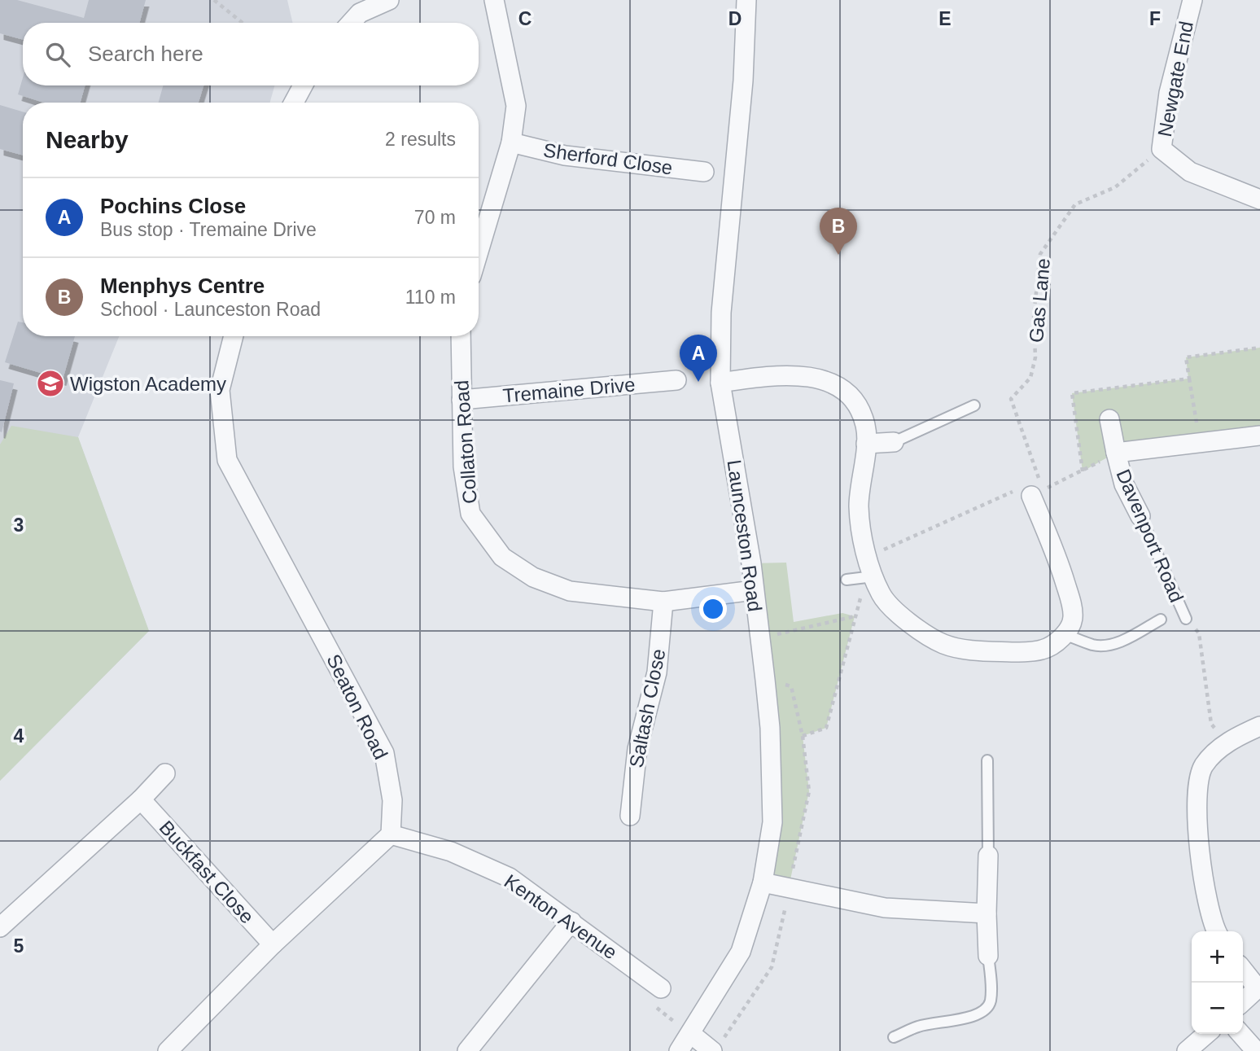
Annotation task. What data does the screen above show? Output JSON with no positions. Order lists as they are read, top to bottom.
{
  "streets": {
    "street": [
      "Newgate End",
      "Sherford Close",
      "Tremaine Drive",
      "Collaton Road",
      "Launceston Road",
      "Davenport Road",
      "Seaton Road",
      "Saltash Close",
      "Buckfast Close",
      "Kenton Avenue"
    ],
    "path": ["Gas Lane"]
  },
  "crossings": [
    ["Newgate End", "Gas Lane"],
    ["Tremaine Drive", "Collaton Road"],
    ["Collaton Road", "Launceston Road"],
    ["Collaton Road", "Saltash Close"],
    ["Seaton Road", "Kenton Avenue"]
  ],
  "places": {
    "school or university": ["Wigston Academy"]
  },
  "page": {
    "search": "Search here",
    "heading": ["Nearby", "2 results"],
    "list": [
      {
        "mark": "A",
        "name": "Pochins Close",
        "note": "Bus stop · Tremaine Drive",
        "value": "70 m"
      },
      {
        "mark": "B",
        "name": "Menphys Centre",
        "note": "School · Launceston Road",
        "value": "110 m"
      }
    ],
    "pins": ["B", "A"],
    "map_buttons": ["+", "−"]
  },
  "grid": {
    "columns": [
      "C",
      "D",
      "E",
      "F"
    ],
    "rows": ["3", "4", "5"]
  }
}
